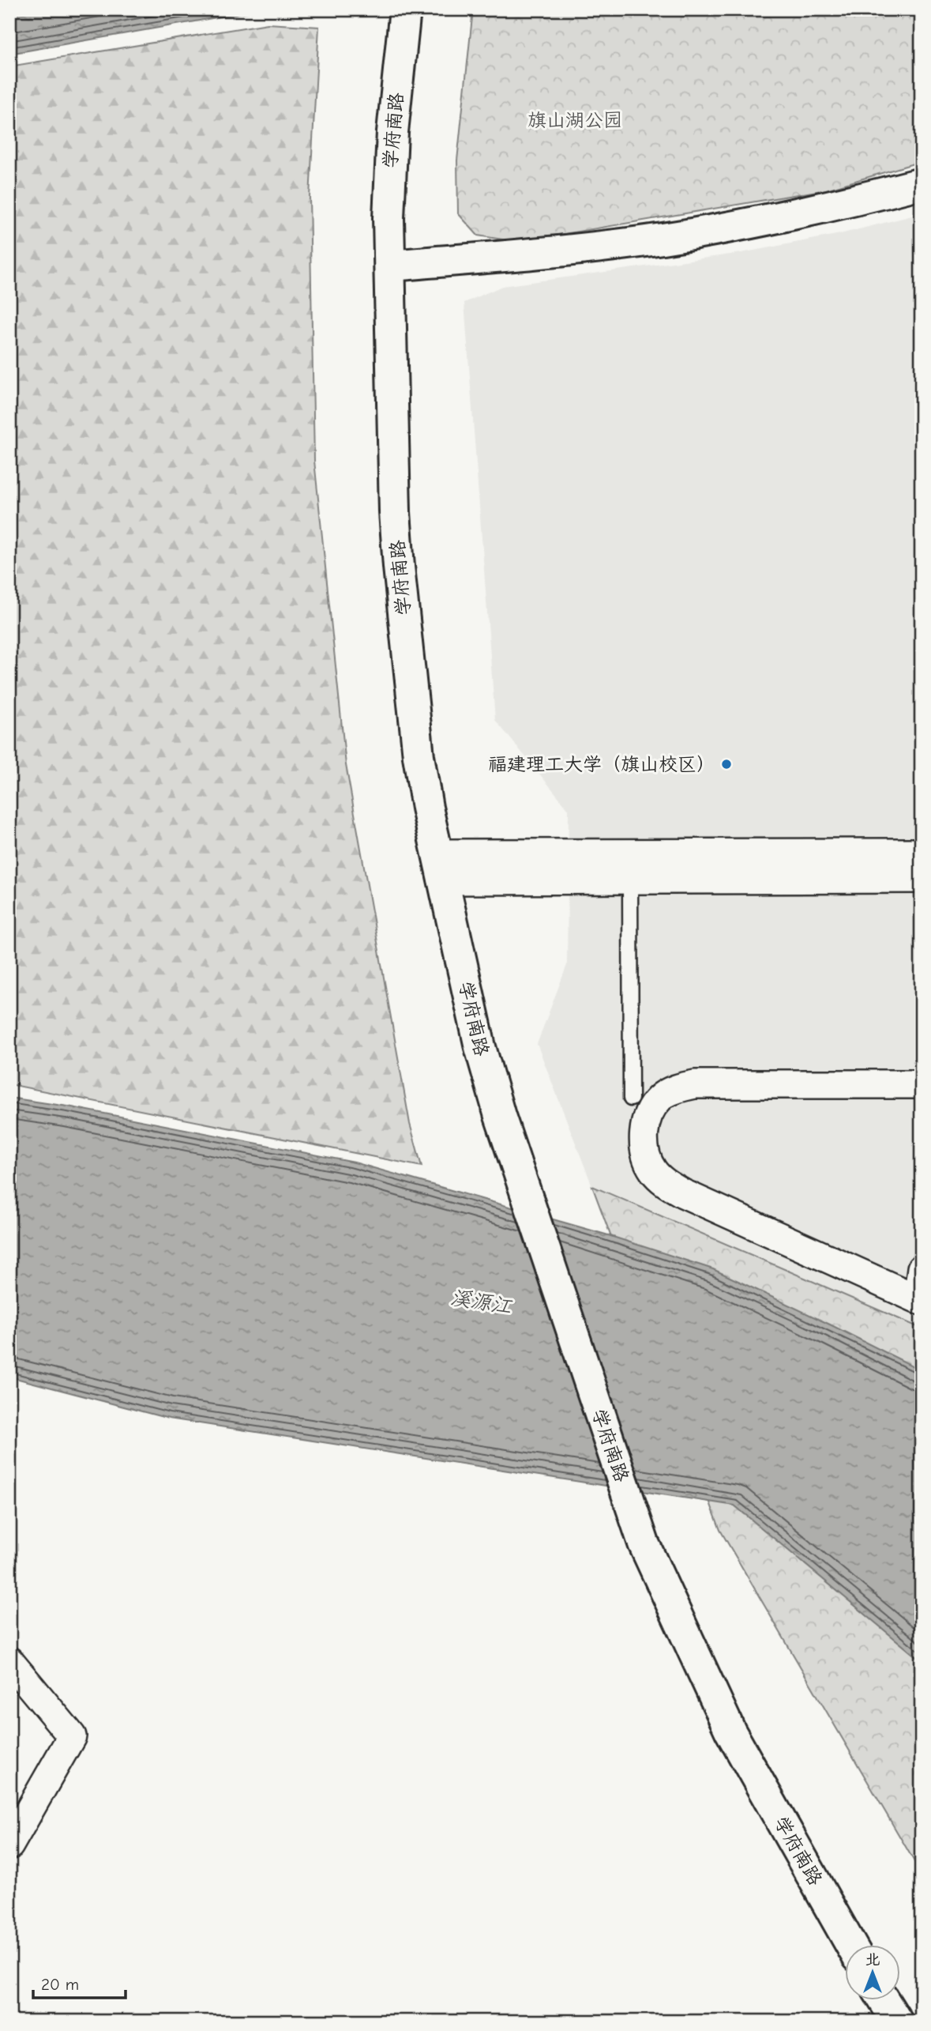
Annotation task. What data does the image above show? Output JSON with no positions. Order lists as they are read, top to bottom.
{
  "streets": {
    "main road": ["学府南路"]
  },
  "water": ["溪源江"],
  "parks": ["旗山湖公园"],
  "places": ["福建理工大学（旗山校区）"],
  "scale_bar": "20 m",
  "north": "top"
}
